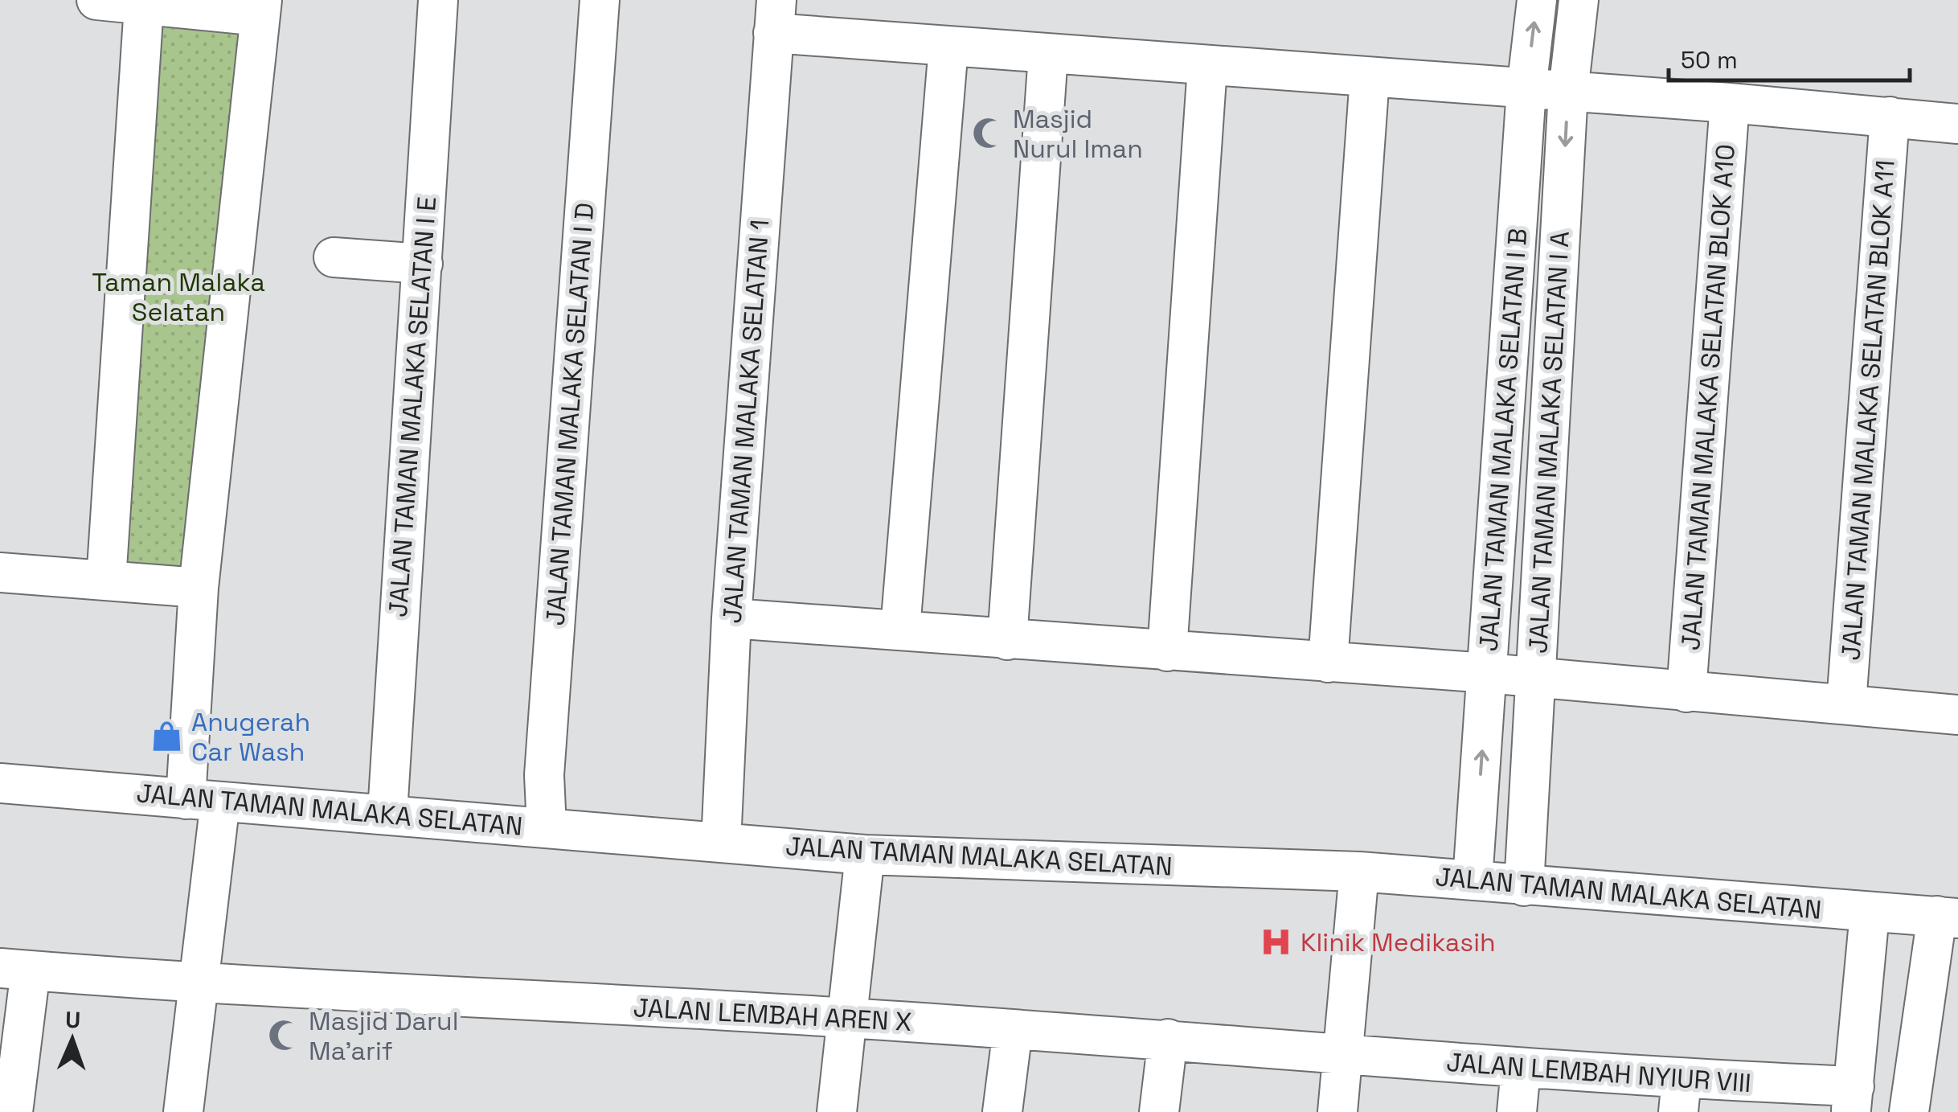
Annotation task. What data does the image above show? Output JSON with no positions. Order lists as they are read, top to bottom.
{
  "streets": {
    "street": [
      "JALAN TAMAN MALAKA SELATAN BLOK A10",
      "JALAN TAMAN MALAKA SELATAN I E",
      "JALAN TAMAN MALAKA SELATAN BLOK A11",
      "JALAN TAMAN MALAKA SELATAN I D",
      "JALAN TAMAN MALAKA SELATAN 1",
      "JALAN TAMAN MALAKA SELATAN I B",
      "JALAN TAMAN MALAKA SELATAN I A",
      "JALAN TAMAN MALAKA SELATAN",
      "JALAN LEMBAH AREN X",
      "JALAN LEMBAH NYIUR VIII"
    ]
  },
  "crossings": [
    ["JALAN TAMAN MALAKA SELATAN I E", "JALAN TAMAN MALAKA SELATAN"],
    ["JALAN TAMAN MALAKA SELATAN I D", "JALAN TAMAN MALAKA SELATAN"],
    ["JALAN TAMAN MALAKA SELATAN 1", "JALAN TAMAN MALAKA SELATAN"],
    ["JALAN TAMAN MALAKA SELATAN I B", "JALAN TAMAN MALAKA SELATAN"],
    ["JALAN TAMAN MALAKA SELATAN I A", "JALAN TAMAN MALAKA SELATAN"],
    ["JALAN LEMBAH AREN X", "JALAN LEMBAH NYIUR VIII"]
  ],
  "parks": ["Taman Malaka Selatan"],
  "places": {
    "mosque": ["Masjid Nurul Iman", "Masjid Darul Ma'arif"],
    "shop": ["Anugerah Car Wash"],
    "hospital": ["Klinik Medikasih"]
  },
  "scale_bar": "50 m",
  "north": "top"
}
